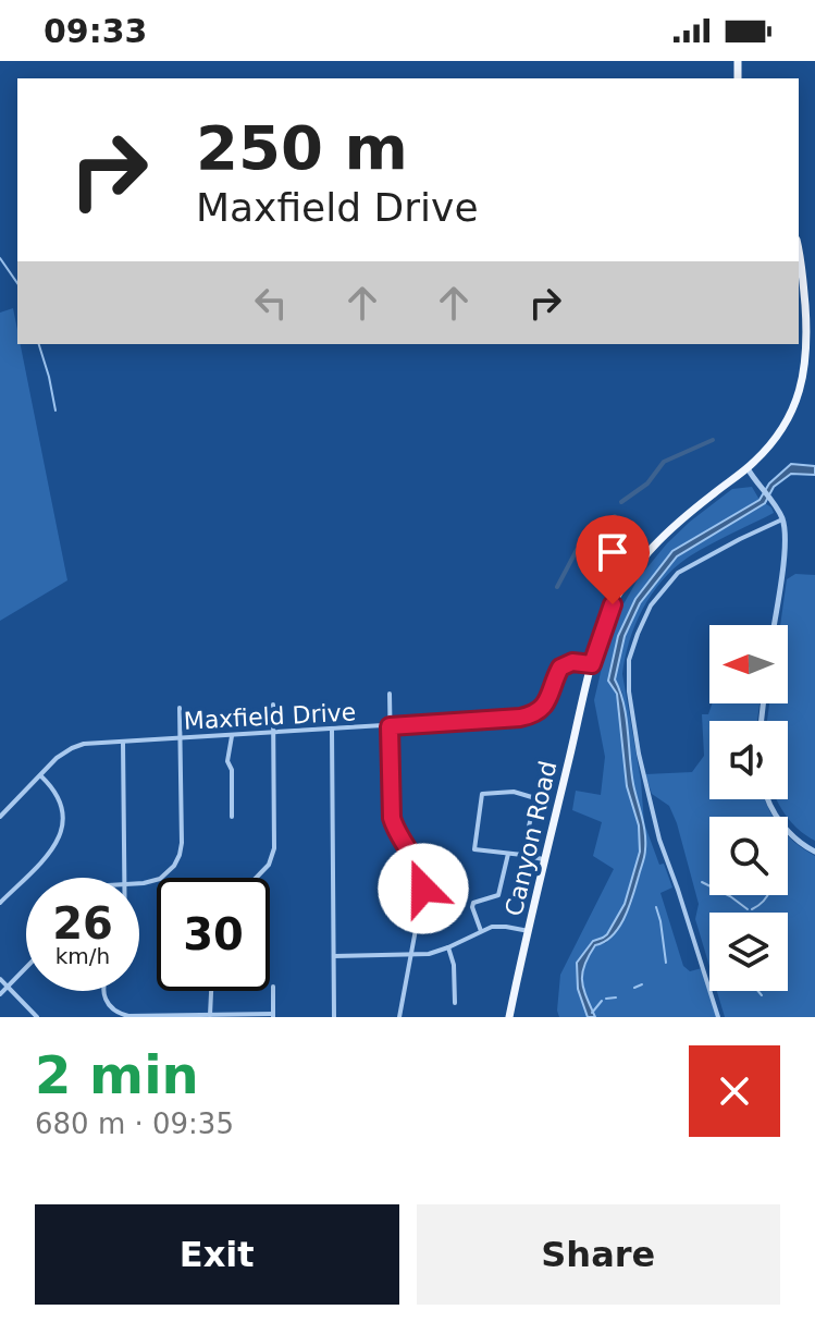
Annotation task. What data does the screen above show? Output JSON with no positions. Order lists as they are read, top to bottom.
{
  "streets": {
    "main road": ["Canyon Road"],
    "street": ["Maxfield Drive"]
  },
  "crossings": [
    ["Maxfield Drive", "Canyon Road"]
  ],
  "north": "left",
  "page": {
    "status": "09:33",
    "turn": ["250 m", "Maxfield Drive"],
    "speed": "26 km/h",
    "limit": "30",
    "heading": ["2 min", "680 m · 09:35"],
    "buttons": ["Exit", "Share"]
  }
}
